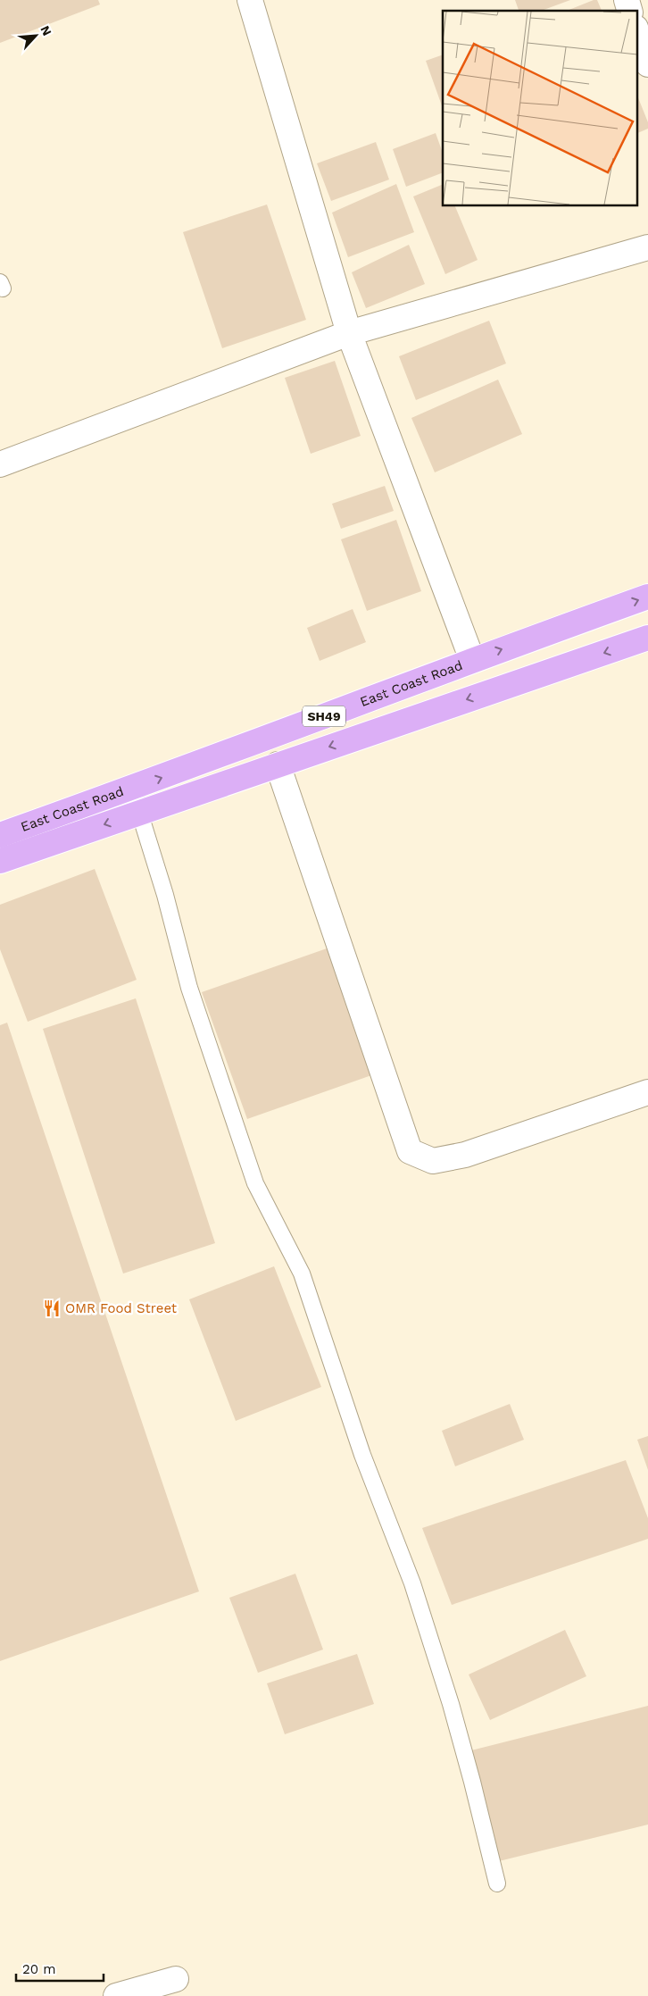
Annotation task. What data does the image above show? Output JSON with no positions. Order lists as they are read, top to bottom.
{
  "streets": {
    "main road": ["East Coast Road", "SH49"]
  },
  "places": {
    "restaurant": ["OMR Food Street"]
  },
  "scale_bar": "20 m",
  "north": "top right"
}
